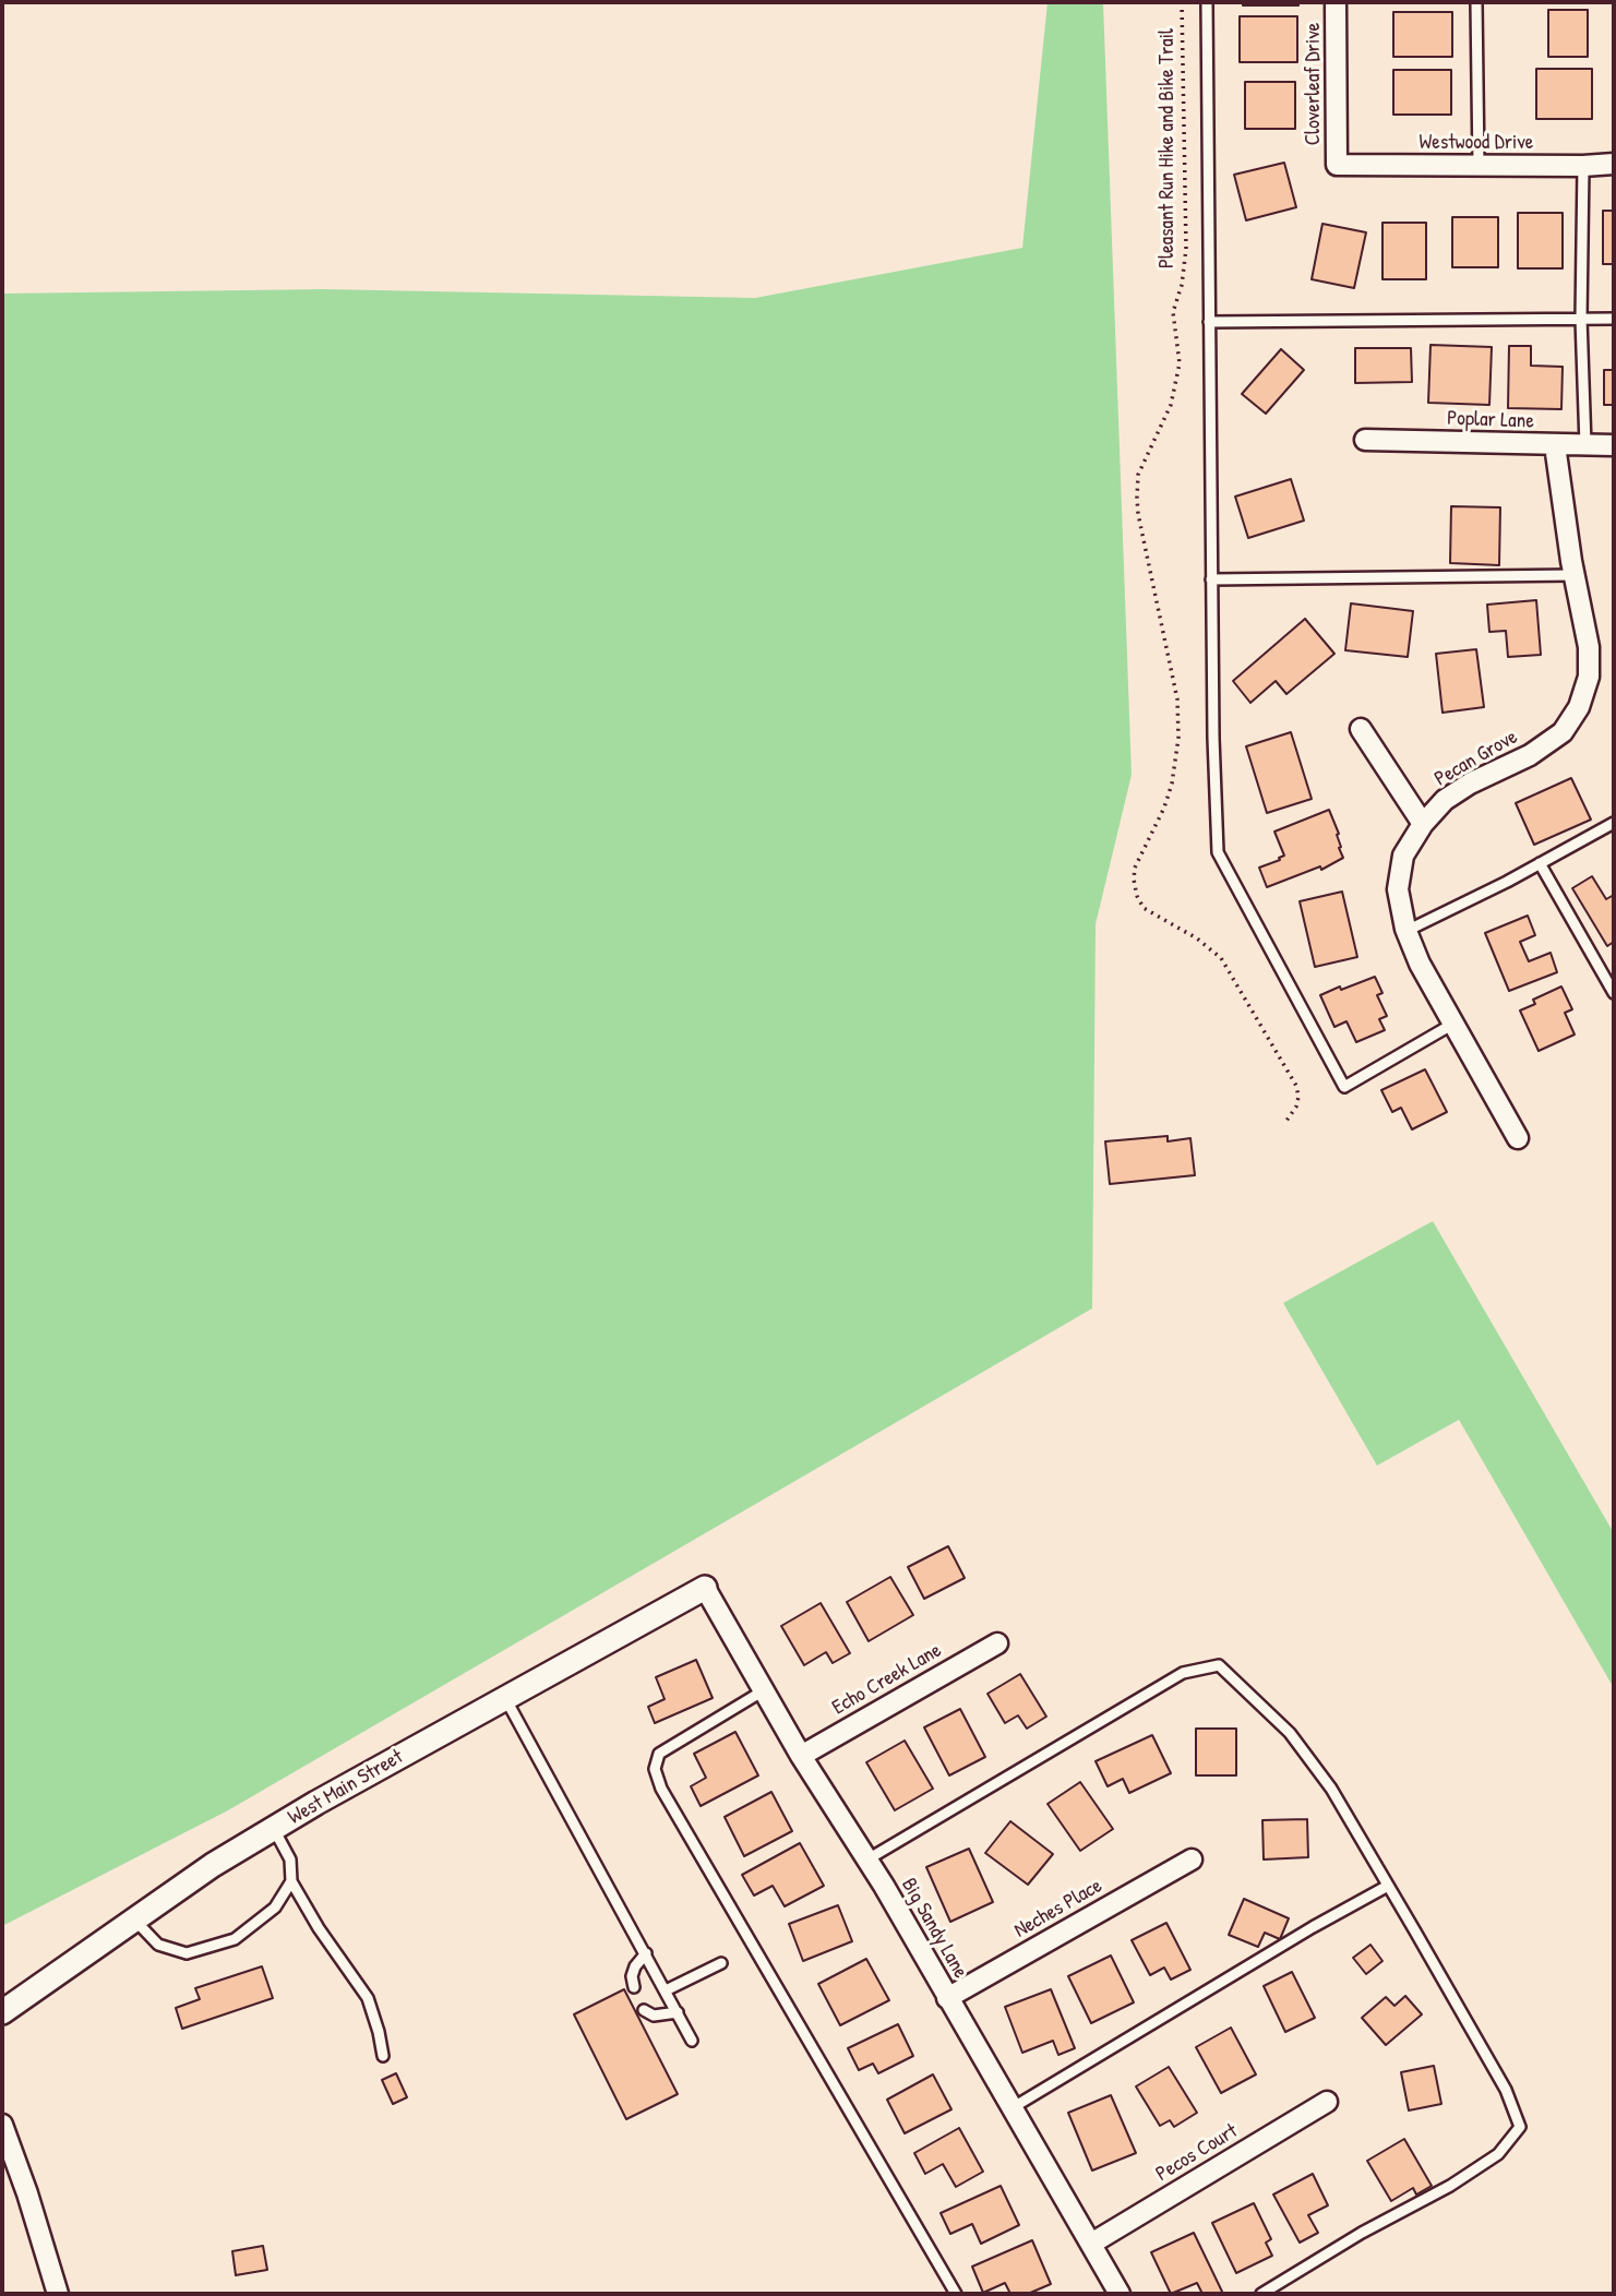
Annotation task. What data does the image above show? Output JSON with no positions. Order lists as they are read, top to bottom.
{
  "streets": {
    "street": [
      "Cloverleaf Drive",
      "Westwood Drive",
      "Poplar Lane",
      "Pecan Grove",
      "Echo Creek Lane",
      "West Main Street",
      "Neches Place",
      "Big Sandy Lane",
      "Pecos Court"
    ],
    "path": ["Pleasant Run Hike and Bike Trail"]
  },
  "crossings": [
    ["Cloverleaf Drive", "Westwood Drive"],
    ["Poplar Lane", "Pecan Grove"],
    ["Echo Creek Lane", "Big Sandy Lane"],
    ["West Main Street", "Big Sandy Lane"],
    ["Neches Place", "Big Sandy Lane"],
    ["Big Sandy Lane", "Pecos Court"]
  ]
}
